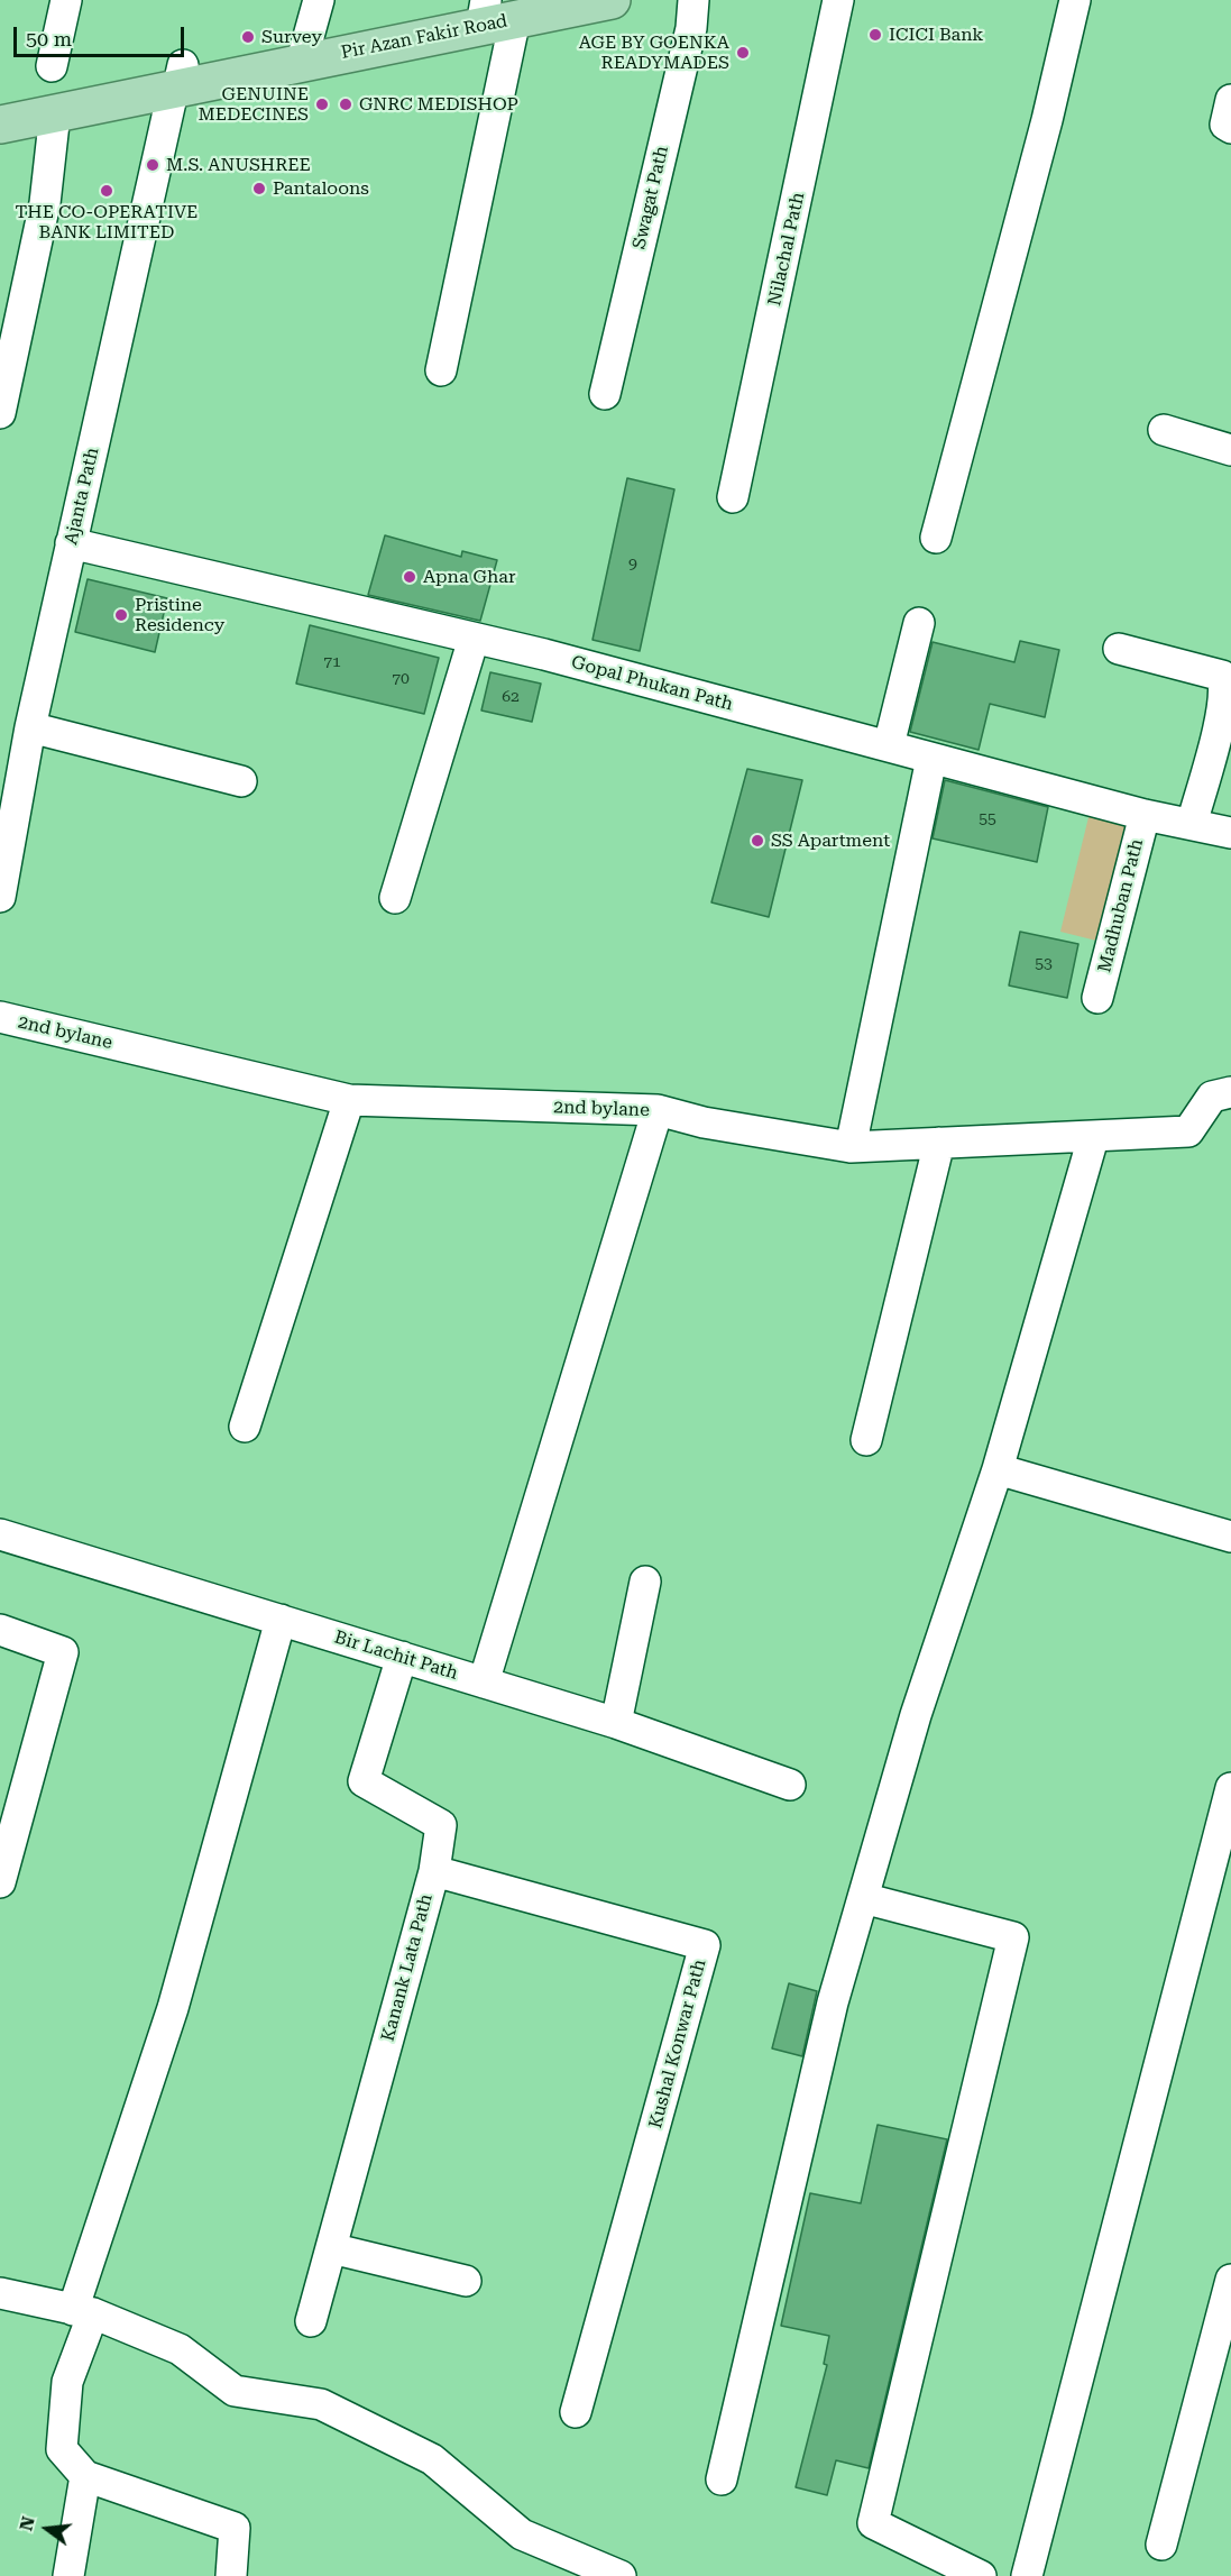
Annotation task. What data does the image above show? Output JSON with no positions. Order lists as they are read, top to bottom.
{
  "streets": {
    "main road": ["Pir Azan Fakir Road"],
    "street": [
      "Swagat Path",
      "Nilachal Path",
      "Ajanta Path",
      "Gopal Phukan Path",
      "Madhuban Path",
      "2nd bylane",
      "Bir Lachit Path",
      "Kanank Lata Path",
      "Kushal Konwar Path"
    ]
  },
  "crossings": [
    ["Pir Azan Fakir Road", "Ajanta Path"],
    ["Ajanta Path", "Gopal Phukan Path"],
    ["Gopal Phukan Path", "Madhuban Path"],
    ["Bir Lachit Path", "Kanank Lata Path"],
    ["Kanank Lata Path", "Kushal Konwar Path"]
  ],
  "places": [
    "ICICI Bank",
    "Survey",
    "AGE BY GOENKA READYMADES",
    "GENUINE MEDECINES",
    "GNRC MEDISHOP",
    "M.S. ANUSHREE",
    "Pantaloons",
    "THE CO-OPERATIVE BANK LIMITED",
    "Apna Ghar",
    "Pristine Residency",
    "SS Apartment"
  ],
  "house_numbers": [
    "9",
    "71",
    "70",
    "62",
    "55",
    "53"
  ],
  "scale_bar": "50 m",
  "north": "left"
}
